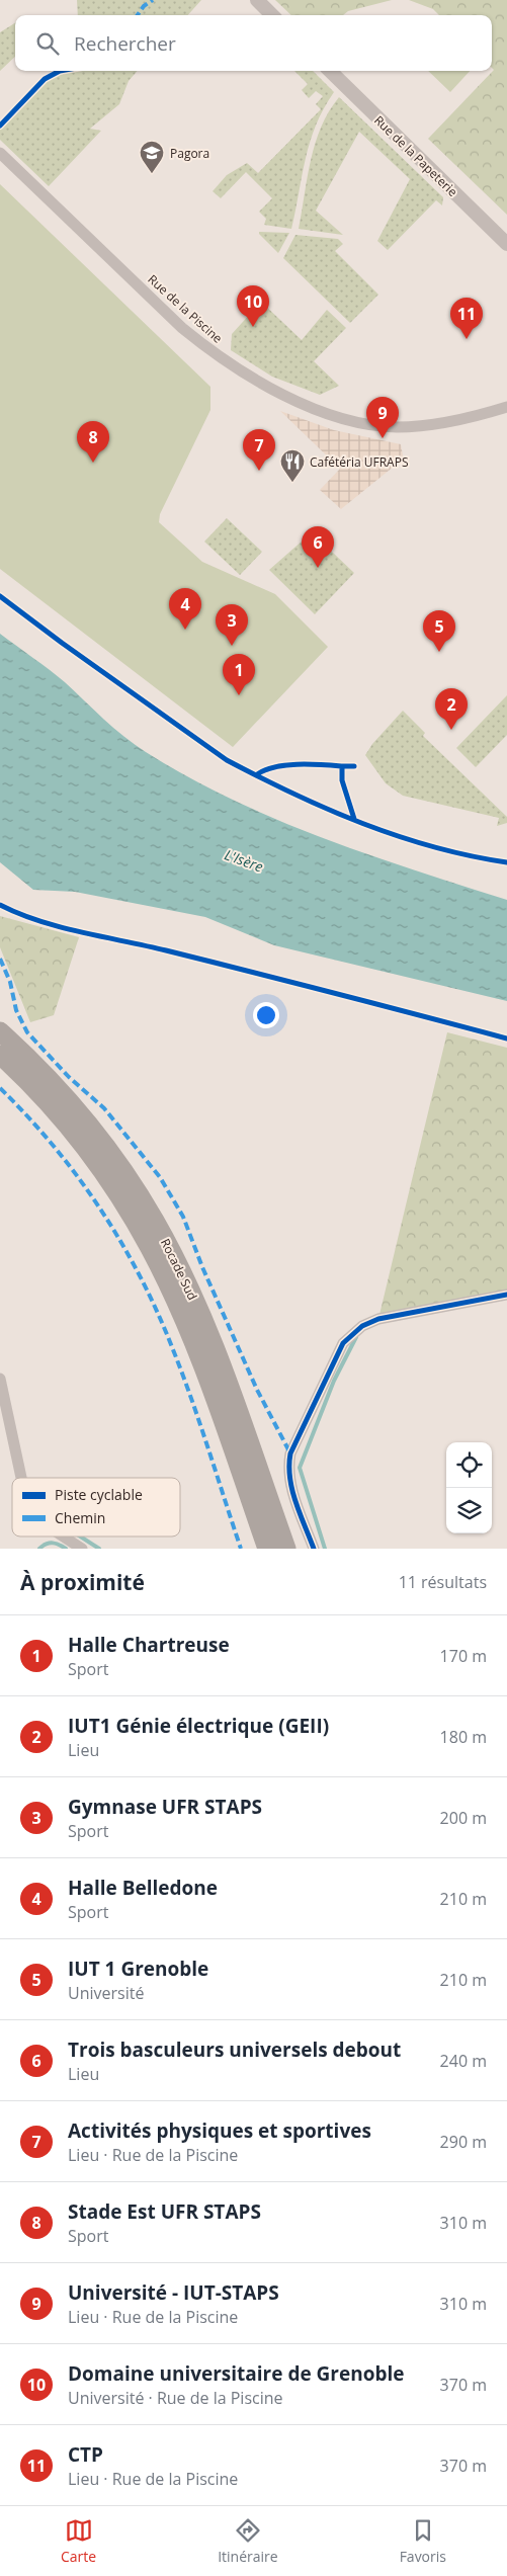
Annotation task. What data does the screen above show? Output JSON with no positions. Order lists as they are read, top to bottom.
{
  "streets": {
    "highway": ["Rocade Sud"],
    "street": ["Rue de la Papeterie", "Rue de la Piscine"]
  },
  "water": ["L'Isère"],
  "places": {
    "school or university": ["Pagora"],
    "restaurant": ["Cafétéria UFRAPS"]
  },
  "legend": ["Piste cyclable", "Chemin"],
  "page": {
    "search": "Rechercher",
    "pins": [
      "10",
      "11",
      "9",
      "8",
      "7",
      "6",
      "4",
      "3",
      "5",
      "1",
      "2"
    ],
    "heading": ["À proximité", "11 résultats"],
    "list": [
      {
        "mark": "1",
        "name": "Halle Chartreuse",
        "note": "Sport",
        "value": "170 m"
      },
      {
        "mark": "2",
        "name": "IUT1 Génie électrique (GEII)",
        "note": "Lieu",
        "value": "180 m"
      },
      {
        "mark": "3",
        "name": "Gymnase UFR STAPS",
        "note": "Sport",
        "value": "200 m"
      },
      {
        "mark": "4",
        "name": "Halle Belledone",
        "note": "Sport",
        "value": "210 m"
      },
      {
        "mark": "5",
        "name": "IUT 1 Grenoble",
        "note": "Université",
        "value": "210 m"
      },
      {
        "mark": "6",
        "name": "Trois basculeurs universels debout",
        "note": "Lieu",
        "value": "240 m"
      },
      {
        "mark": "7",
        "name": "Activités physiques et sportives",
        "note": "Lieu · Rue de la Piscine",
        "value": "290 m"
      },
      {
        "mark": "8",
        "name": "Stade Est UFR STAPS",
        "note": "Sport",
        "value": "310 m"
      },
      {
        "mark": "9",
        "name": "Université - IUT-STAPS",
        "note": "Lieu · Rue de la Piscine",
        "value": "310 m"
      },
      {
        "mark": "10",
        "name": "Domaine universitaire de Grenoble",
        "note": "Université · Rue de la Piscine",
        "value": "370 m"
      },
      {
        "mark": "11",
        "name": "CTP",
        "note": "Lieu · Rue de la Piscine",
        "value": "370 m"
      }
    ],
    "nav": ["Carte", "Itinéraire", "Favoris"]
  }
}
